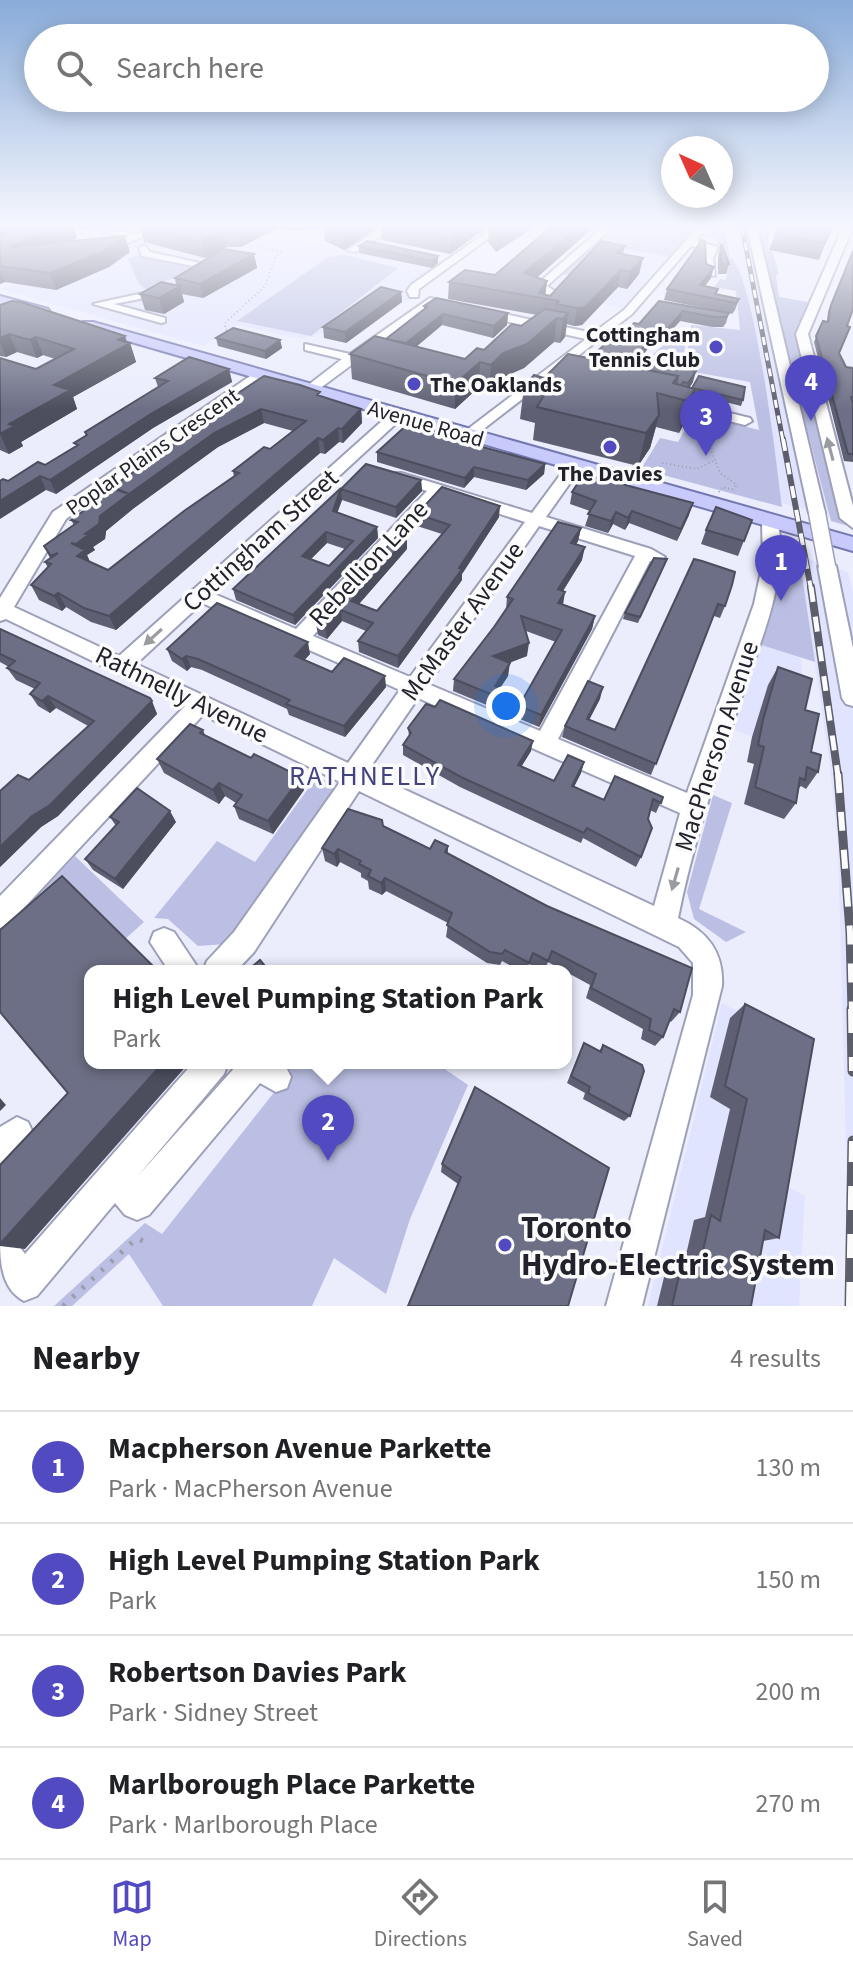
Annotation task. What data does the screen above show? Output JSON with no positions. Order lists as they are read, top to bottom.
{
  "streets": {
    "main road": ["Avenue Road"],
    "street": [
      "Poplar Plains Crescent",
      "Cottingham Street",
      "Rebellion Lane",
      "McMaster Avenue",
      "Rathnelly Avenue",
      "MacPherson Avenue"
    ]
  },
  "crossings": [
    ["Avenue Road", "Poplar Plains Crescent"],
    ["Avenue Road", "Cottingham Street"],
    ["Avenue Road", "McMaster Avenue"],
    ["Avenue Road", "MacPherson Avenue"],
    ["Poplar Plains Crescent", "Rathnelly Avenue"],
    ["Cottingham Street", "Rathnelly Avenue"],
    ["McMaster Avenue", "Rathnelly Avenue"],
    ["Rathnelly Avenue", "MacPherson Avenue"]
  ],
  "districts": ["RATHNELLY"],
  "places": [
    "Cottingham Tennis Club",
    "The Oaklands",
    "The Davies",
    "Toronto Hydro-Electric System"
  ],
  "north": "top left",
  "page": {
    "search": "Search here",
    "pins": [
      "4",
      "3",
      "1",
      "2"
    ],
    "popup": ["High Level Pumping Station Park", "Park"],
    "heading": ["Nearby", "4 results"],
    "list": [
      {
        "mark": "1",
        "name": "Macpherson Avenue Parkette",
        "note": "Park · MacPherson Avenue",
        "value": "130 m"
      },
      {
        "mark": "2",
        "name": "High Level Pumping Station Park",
        "note": "Park",
        "value": "150 m"
      },
      {
        "mark": "3",
        "name": "Robertson Davies Park",
        "note": "Park · Sidney Street",
        "value": "200 m"
      },
      {
        "mark": "4",
        "name": "Marlborough Place Parkette",
        "note": "Park · Marlborough Place",
        "value": "270 m"
      }
    ],
    "nav": ["Map", "Directions", "Saved"]
  }
}
